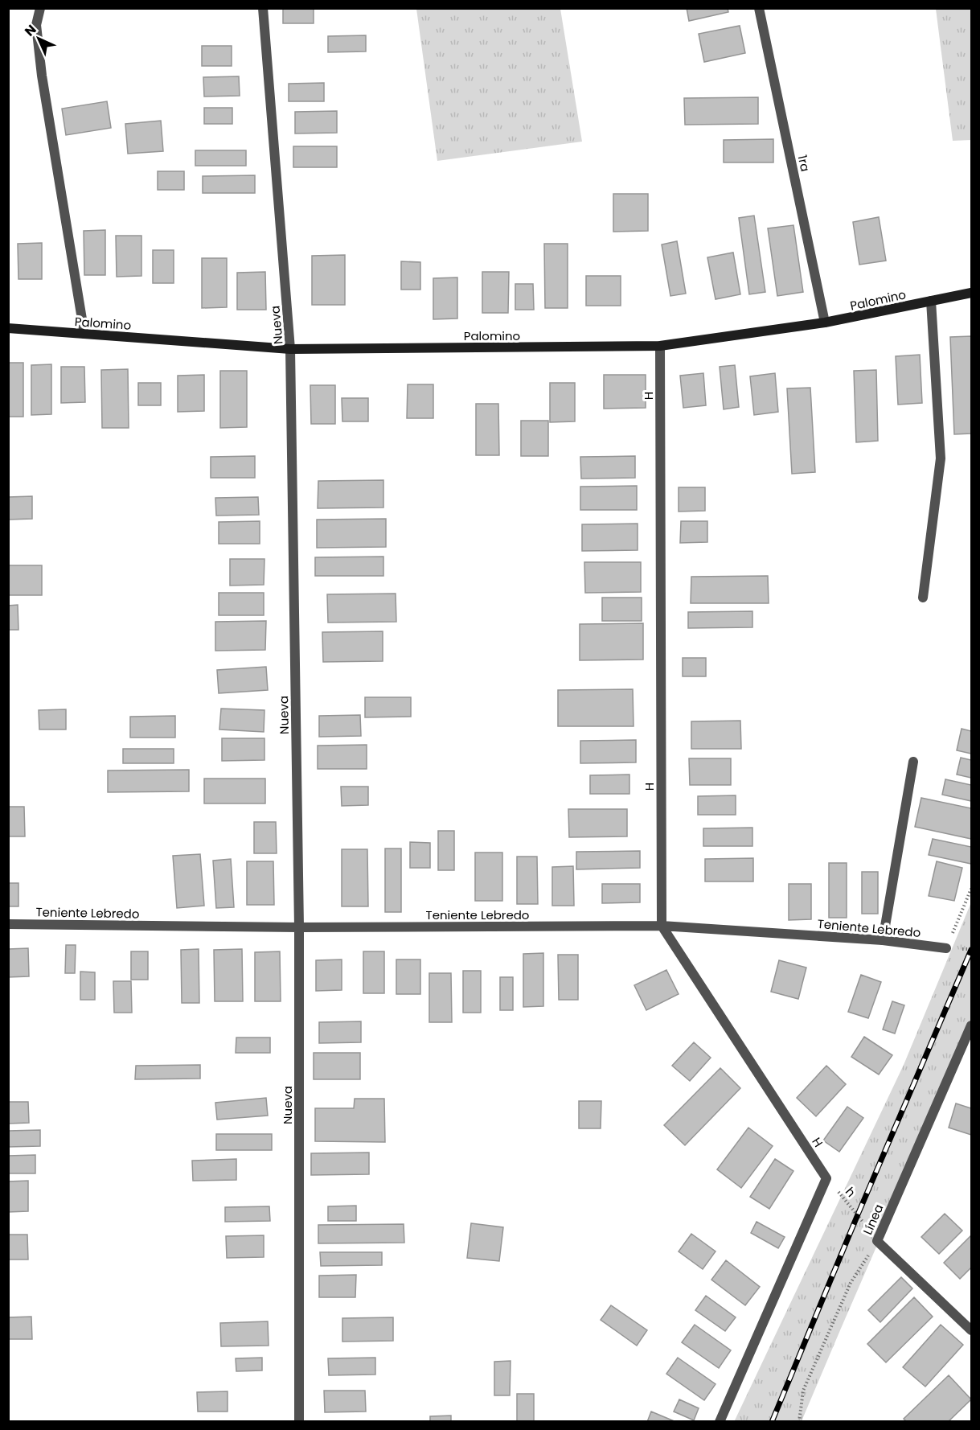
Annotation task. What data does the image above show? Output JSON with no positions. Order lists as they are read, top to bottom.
{
  "streets": {
    "street": [
      "1ra",
      "Palomino",
      "Nueva",
      "H",
      "Teniente Lebredo",
      "Línea"
    ],
    "path": ["h"]
  },
  "crossings": [
    ["1ra", "Palomino"],
    ["Palomino", "Nueva"],
    ["Palomino", "H"],
    ["Nueva", "Teniente Lebredo"],
    ["H", "Teniente Lebredo"],
    ["H", "h"],
    ["h", "Línea"]
  ],
  "north": "top left"
}
